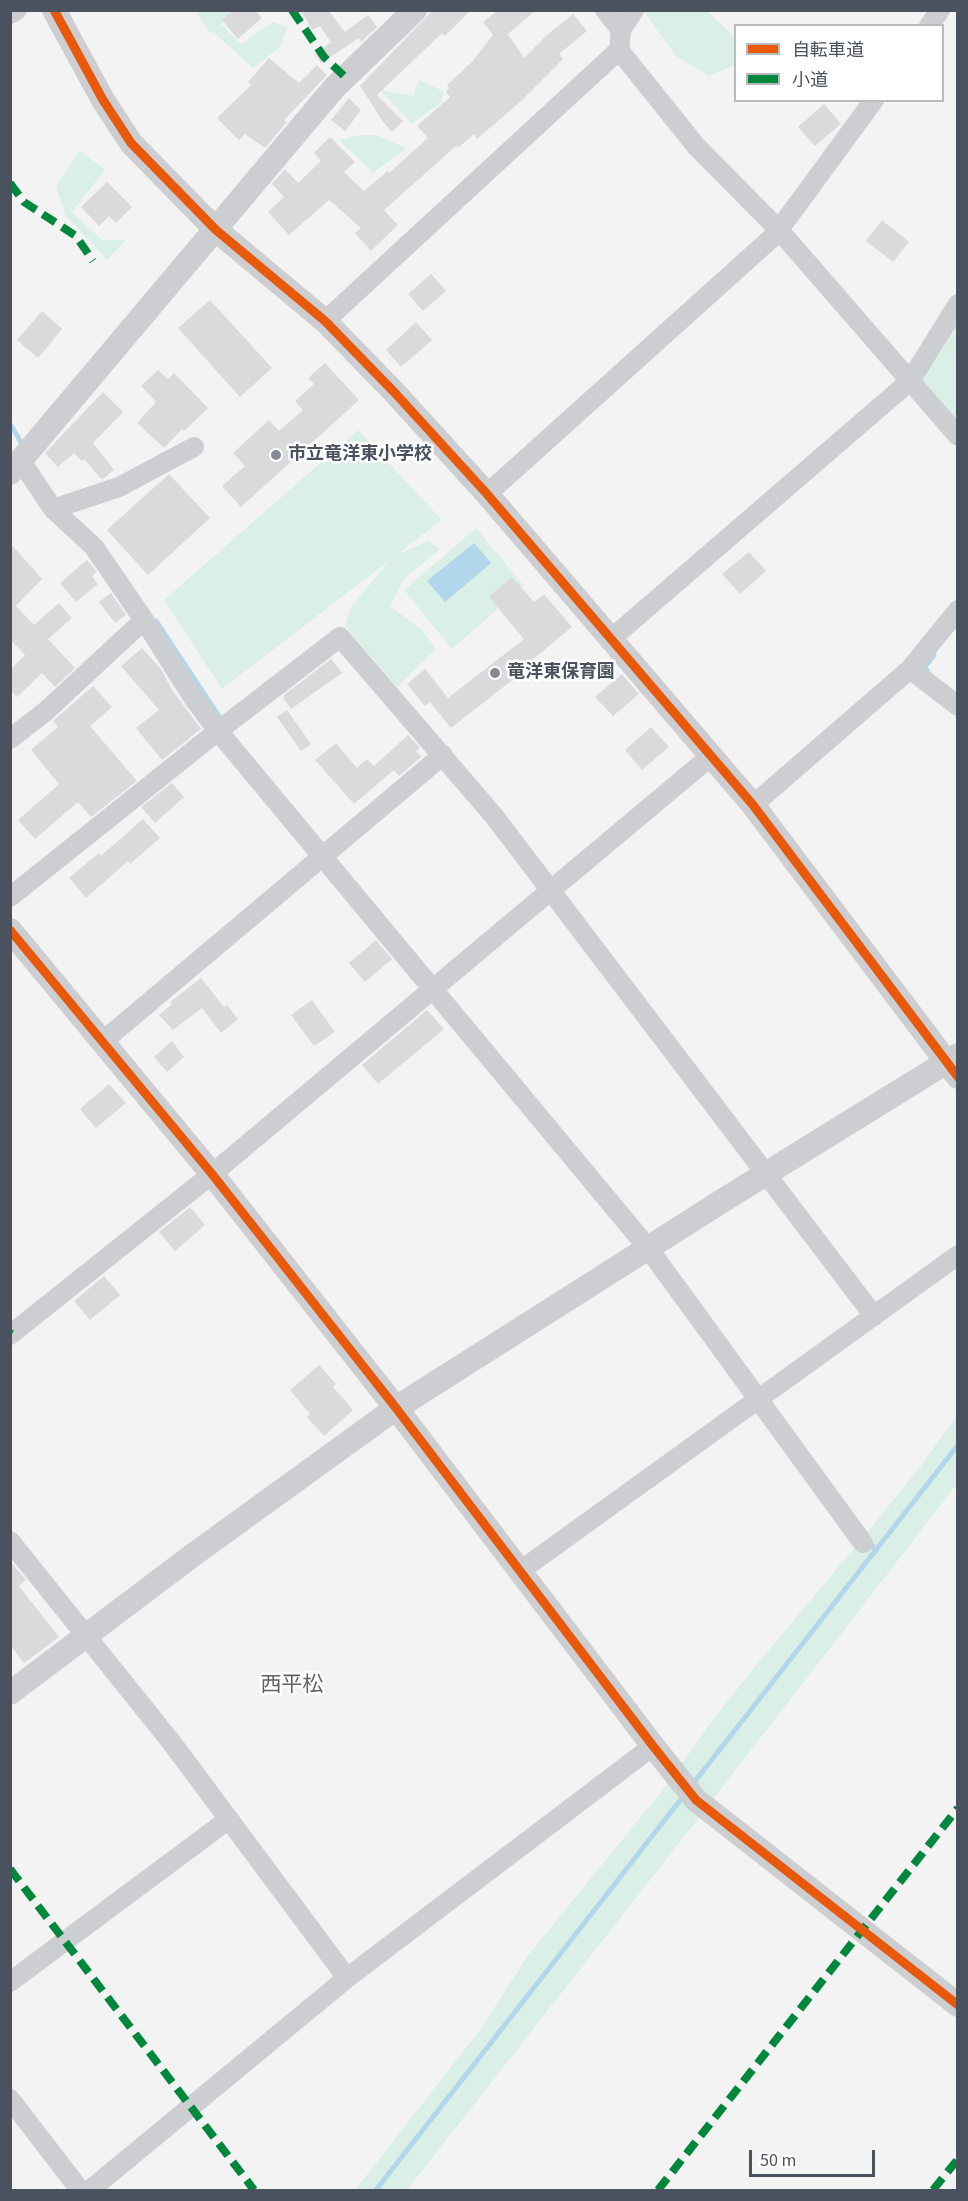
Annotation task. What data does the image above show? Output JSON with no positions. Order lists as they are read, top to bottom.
{
  "districts": ["西平松"],
  "places": ["市立竜洋東小学校", "竜洋東保育園"],
  "legend": ["自転車道", "小道"],
  "scale_bar": "50 m"
}
